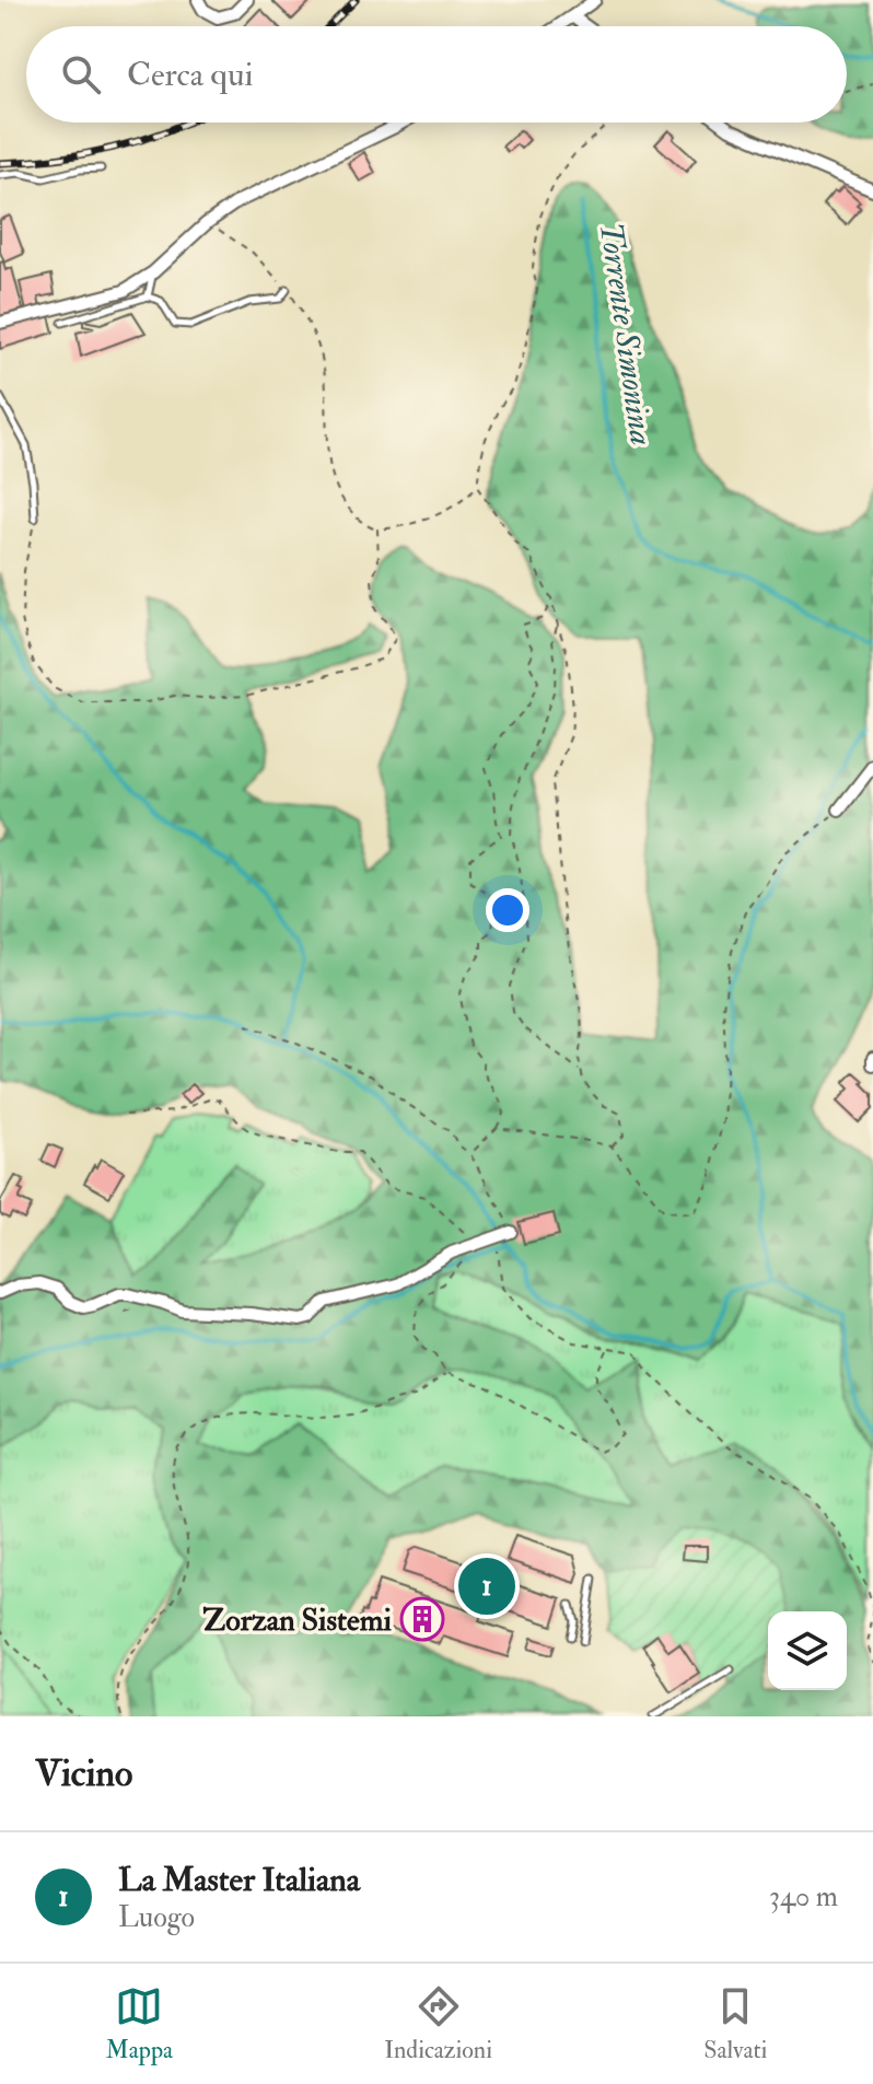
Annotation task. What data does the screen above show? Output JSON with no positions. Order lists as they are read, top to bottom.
{
  "water": ["Torrente Simonina"],
  "places": {
    "building": ["Zorzan Sistemi"]
  },
  "page": {
    "search": "Cerca qui",
    "pins": "1",
    "heading": "Vicino",
    "list": [
      {
        "mark": "1",
        "name": "La Master Italiana",
        "note": "Luogo",
        "value": "340 m"
      }
    ],
    "nav": ["Mappa", "Indicazioni", "Salvati"]
  }
}
